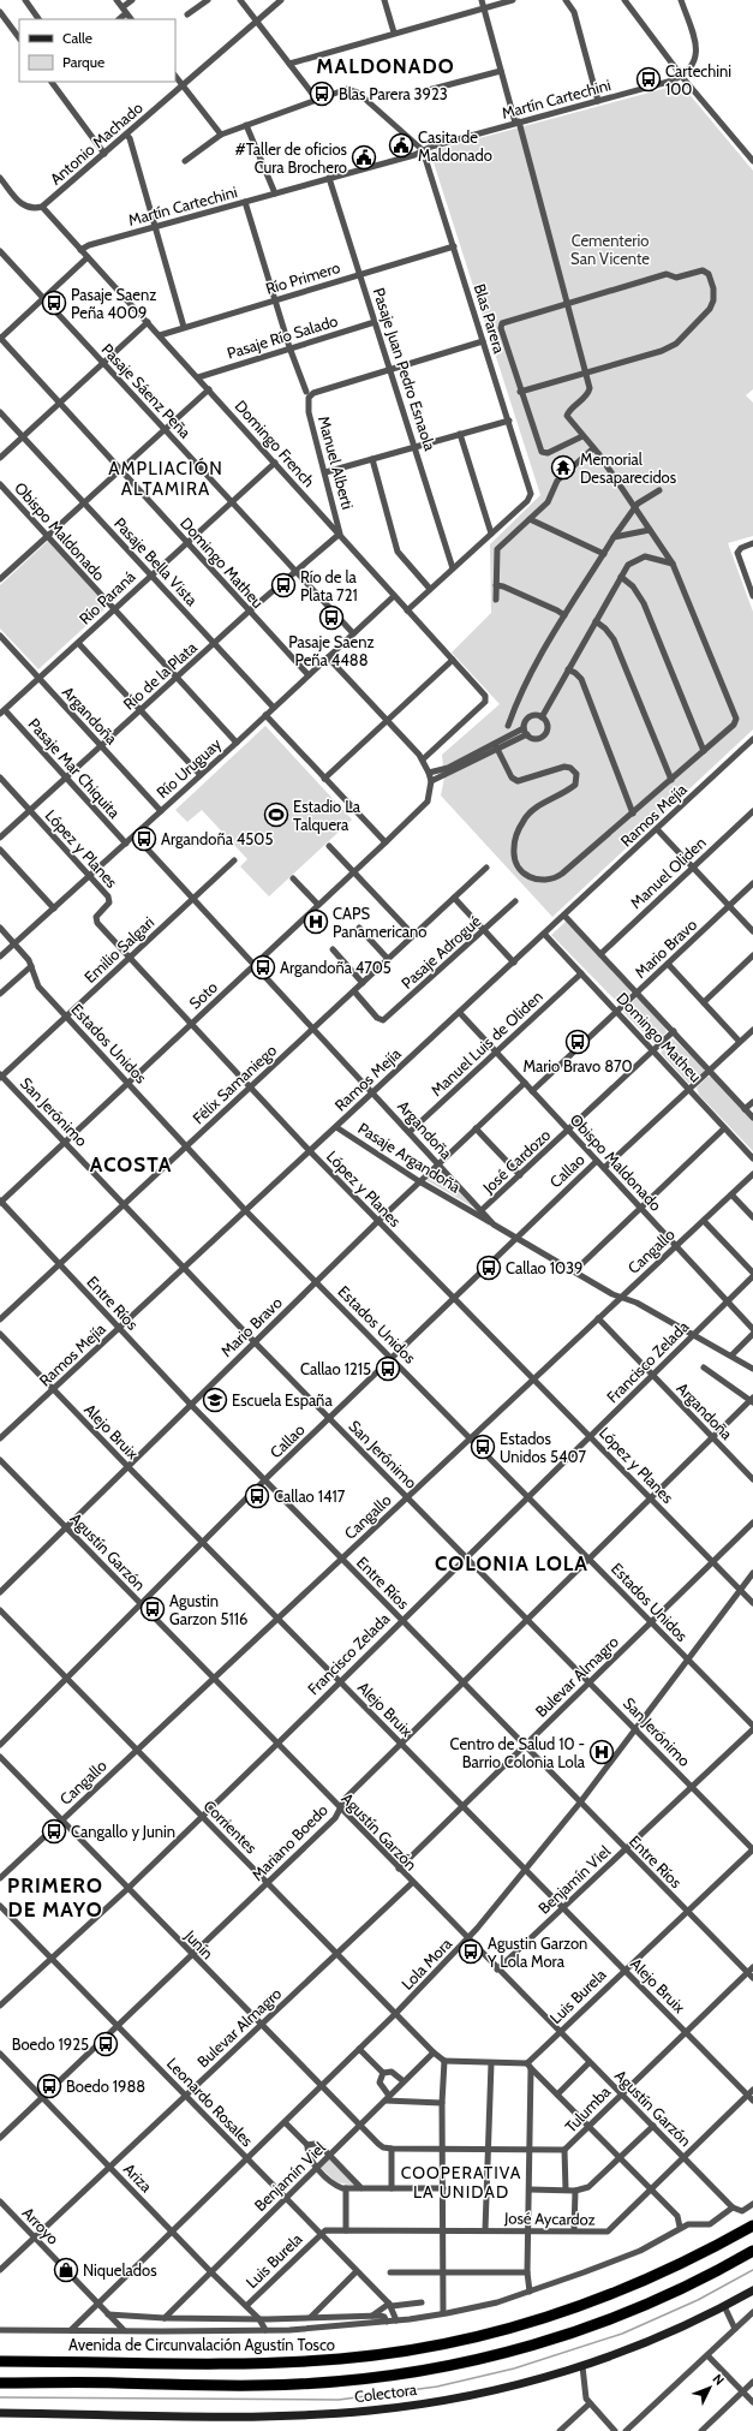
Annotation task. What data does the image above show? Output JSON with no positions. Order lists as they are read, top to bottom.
{
  "streets": {
    "highway": ["Avenida de Circunvalación Agustín Tosco"],
    "street": [
      "Martín Cartechini",
      "Antonio Machado",
      "Río Primero",
      "Blas Parera",
      "Pasaje Río Salado",
      "Pasaje Juan Pedro Esnaola",
      "Pasaje Sáenz Peña",
      "Domingo French",
      "Manuel Alberti",
      "Obispo Maldonado",
      "Pasaje Bella Vista",
      "Domingo Matheu",
      "Río Paraná",
      "Río de la Plata",
      "Argandoña",
      "Pasaje Mar Chiquita",
      "Río Uruguay",
      "Ramos Mejía",
      "López y Planes",
      "Manuel Oliden",
      "Mario Bravo",
      "Emilio Salgari",
      "Pasaje Adrogué",
      "Soto",
      "Estados Unidos",
      "Manuel Luis de Oliden",
      "Félix Samaniego",
      "San Jerónimo",
      "Pasaje Argandoña",
      "José Cardozo",
      "Callao",
      "Cangallo",
      "Entre Ríos",
      "Francisco Zelada",
      "Alejo Bruix",
      "Agustín Garzón",
      "Bulevar Almagro",
      "Corrientes",
      "Mariano Boedo",
      "Benjamín Viel",
      "Junín",
      "Lola Mora",
      "Luis Burela",
      "Leonardo Rosales",
      "Tulumba",
      "Ariza",
      "José Aycardoz",
      "Arroyo",
      "Colectora"
    ]
  },
  "crossings": [
    ["Martín Cartechini", "Blas Parera"],
    ["Martín Cartechini", "Pasaje Juan Pedro Esnaola"],
    ["Martín Cartechini", "Domingo French"],
    ["Martín Cartechini", "Manuel Alberti"],
    ["Antonio Machado", "Domingo French"],
    ["Río Primero", "Blas Parera"],
    ["Río Primero", "Pasaje Juan Pedro Esnaola"],
    ["Río Primero", "Domingo French"],
    ["Río Primero", "Manuel Alberti"],
    ["Pasaje Río Salado", "Pasaje Juan Pedro Esnaola"],
    ["Pasaje Río Salado", "Domingo French"],
    ["Pasaje Río Salado", "Manuel Alberti"],
    ["Pasaje Sáenz Peña", "Río Paraná"],
    ["Pasaje Sáenz Peña", "Río de la Plata"],
    ["Pasaje Sáenz Peña", "Río Uruguay"],
    ["Domingo French", "Manuel Alberti"],
    ["Domingo French", "Río Paraná"],
    ["Domingo French", "Río de la Plata"],
    ["Domingo French", "Río Uruguay"],
    ["Manuel Alberti", "Río de la Plata"],
    ["Obispo Maldonado", "Río Paraná"],
    ["Obispo Maldonado", "Río de la Plata"],
    ["Obispo Maldonado", "Río Uruguay"],
    ["Obispo Maldonado", "Ramos Mejía"],
    ["Obispo Maldonado", "Mario Bravo"],
    ["Obispo Maldonado", "Manuel Luis de Oliden"],
    ["Obispo Maldonado", "José Cardozo"],
    ["Obispo Maldonado", "Callao"],
    ["Obispo Maldonado", "Cangallo"],
    ["Obispo Maldonado", "Francisco Zelada"],
    ["Pasaje Bella Vista", "Río Paraná"],
    ["Pasaje Bella Vista", "Río de la Plata"],
    ["Pasaje Bella Vista", "Río Uruguay"],
    ["Domingo Matheu", "Río Paraná"],
    ["Domingo Matheu", "Río de la Plata"],
    ["Domingo Matheu", "Río Uruguay"],
    ["Domingo Matheu", "Ramos Mejía"],
    ["Domingo Matheu", "Manuel Oliden"],
    ["Domingo Matheu", "Mario Bravo"],
    ["Domingo Matheu", "Manuel Luis de Oliden"],
    ["Domingo Matheu", "José Cardozo"],
    ["Domingo Matheu", "Callao"],
    ["Río Paraná", "Argandoña"],
    ["Río Paraná", "Pasaje Mar Chiquita"],
    ["Río de la Plata", "Argandoña"],
    ["Río de la Plata", "Pasaje Mar Chiquita"],
    ["Río de la Plata", "López y Planes"],
    ["Argandoña", "Río Uruguay"],
    ["Argandoña", "Ramos Mejía"],
    ["Argandoña", "Mario Bravo"],
    ["Argandoña", "Emilio Salgari"],
    ["Argandoña", "Soto"],
    ["Argandoña", "Manuel Luis de Oliden"],
    ["Argandoña", "Félix Samaniego"],
    ["Argandoña", "Pasaje Argandoña"],
    ["Argandoña", "José Cardozo"],
    ["Argandoña", "Callao"],
    ["Argandoña", "Cangallo"],
    ["Argandoña", "Francisco Zelada"],
    ["Argandoña", "Mariano Boedo"],
    ["Pasaje Mar Chiquita", "Río Uruguay"],
    ["Río Uruguay", "López y Planes"],
    ["Río Uruguay", "Estados Unidos"],
    ["Ramos Mejía", "López y Planes"],
    ["Ramos Mejía", "Estados Unidos"],
    ["Ramos Mejía", "San Jerónimo"],
    ["Ramos Mejía", "Pasaje Argandoña"],
    ["Ramos Mejía", "Entre Ríos"],
    ["Ramos Mejía", "Alejo Bruix"],
    ["López y Planes", "Mario Bravo"],
    ["López y Planes", "Emilio Salgari"],
    ["López y Planes", "Soto"],
    ["López y Planes", "Félix Samaniego"],
    ["López y Planes", "Callao"],
    ["López y Planes", "Cangallo"],
    ["López y Planes", "Francisco Zelada"],
    ["López y Planes", "Bulevar Almagro"],
    ["López y Planes", "Mariano Boedo"],
    ["López y Planes", "Lola Mora"],
    ["Mario Bravo", "Estados Unidos"],
    ["Mario Bravo", "San Jerónimo"],
    ["Mario Bravo", "Pasaje Argandoña"],
    ["Mario Bravo", "Entre Ríos"],
    ["Mario Bravo", "Alejo Bruix"],
    ["Mario Bravo", "Agustín Garzón"],
    ["Emilio Salgari", "Estados Unidos"],
    ["Emilio Salgari", "San Jerónimo"],
    ["Pasaje Adrogué", "Félix Samaniego"],
    ["Soto", "Estados Unidos"],
    ["Soto", "San Jerónimo"],
    ["Soto", "Entre Ríos"],
    ["Estados Unidos", "Félix Samaniego"],
    ["Estados Unidos", "Callao"],
    ["Estados Unidos", "Cangallo"],
    ["Estados Unidos", "Francisco Zelada"],
    ["Estados Unidos", "Bulevar Almagro"],
    ["Estados Unidos", "Mariano Boedo"],
    ["Estados Unidos", "Benjamín Viel"],
    ["Estados Unidos", "Lola Mora"],
    ["Félix Samaniego", "San Jerónimo"],
    ["Félix Samaniego", "Entre Ríos"],
    ["San Jerónimo", "Callao"],
    ["San Jerónimo", "Cangallo"],
    ["San Jerónimo", "Francisco Zelada"],
    ["San Jerónimo", "Bulevar Almagro"],
    ["San Jerónimo", "Mariano Boedo"],
    ["San Jerónimo", "Benjamín Viel"],
    ["San Jerónimo", "Lola Mora"],
    ["San Jerónimo", "Luis Burela"],
    ["Callao", "Entre Ríos"],
    ["Callao", "Alejo Bruix"],
    ["Callao", "Agustín Garzón"],
    ["Callao", "Corrientes"],
    ["Cangallo", "Entre Ríos"],
    ["Cangallo", "Alejo Bruix"],
    ["Cangallo", "Agustín Garzón"],
    ["Cangallo", "Corrientes"],
    ["Cangallo", "Junín"],
    ["Entre Ríos", "Francisco Zelada"],
    ["Entre Ríos", "Bulevar Almagro"],
    ["Entre Ríos", "Mariano Boedo"],
    ["Entre Ríos", "Benjamín Viel"],
    ["Entre Ríos", "Lola Mora"],
    ["Entre Ríos", "Luis Burela"],
    ["Entre Ríos", "Tulumba"],
    ["Francisco Zelada", "Alejo Bruix"],
    ["Francisco Zelada", "Agustín Garzón"],
    ["Francisco Zelada", "Corrientes"],
    ["Francisco Zelada", "Junín"],
    ["Francisco Zelada", "Leonardo Rosales"],
    ["Alejo Bruix", "Bulevar Almagro"],
    ["Alejo Bruix", "Mariano Boedo"],
    ["Alejo Bruix", "Benjamín Viel"],
    ["Alejo Bruix", "Lola Mora"],
    ["Alejo Bruix", "Luis Burela"],
    ["Alejo Bruix", "Tulumba"],
    ["Alejo Bruix", "José Aycardoz"],
    ["Agustín Garzón", "Bulevar Almagro"],
    ["Agustín Garzón", "Mariano Boedo"],
    ["Agustín Garzón", "Benjamín Viel"],
    ["Agustín Garzón", "Lola Mora"],
    ["Agustín Garzón", "Luis Burela"],
    ["Agustín Garzón", "Tulumba"],
    ["Agustín Garzón", "José Aycardoz"],
    ["Bulevar Almagro", "Corrientes"],
    ["Bulevar Almagro", "Junín"],
    ["Bulevar Almagro", "Leonardo Rosales"],
    ["Bulevar Almagro", "Ariza"],
    ["Bulevar Almagro", "Arroyo"],
    ["Corrientes", "Mariano Boedo"],
    ["Corrientes", "Benjamín Viel"],
    ["Corrientes", "Lola Mora"],
    ["Mariano Boedo", "Junín"],
    ["Mariano Boedo", "Leonardo Rosales"],
    ["Mariano Boedo", "Ariza"],
    ["Benjamín Viel", "Junín"],
    ["Benjamín Viel", "Leonardo Rosales"],
    ["Benjamín Viel", "Ariza"],
    ["Junín", "Lola Mora"],
    ["Lola Mora", "Leonardo Rosales"],
    ["Lola Mora", "Ariza"],
    ["Lola Mora", "Arroyo"],
    ["Luis Burela", "Leonardo Rosales"],
    ["Luis Burela", "Ariza"],
    ["Luis Burela", "José Aycardoz"],
    ["Leonardo Rosales", "José Aycardoz"]
  ],
  "districts": [
    "MALDONADO",
    "AMPLIACIÓN ALTAMIRA",
    "ACOSTA",
    "COLONIA LOLA",
    "PRIMERO DE MAYO",
    "COOPERATIVA LA UNIDAD"
  ],
  "parks": ["Cementerio San Vicente"],
  "places": {
    "bus stop": [
      "Cartechini 100",
      "Blas Parera 3923",
      "Pasaje Saenz Peña 4009",
      "Río de la Plata 721",
      "Pasaje Saenz Peña 4488",
      "Argandoña 4505",
      "Argandoña 4705",
      "Mario Bravo 870",
      "Callao 1039",
      "Callao 1215",
      "Estados Unidos 5407",
      "Callao 1417",
      "Agustin Garzon 5116",
      "Cangallo y Junin",
      "Agustin Garzon Y Lola Mora",
      "Boedo 1925",
      "Boedo 1988"
    ],
    "public building": ["Casita de Maldonado", "#Taller de oficios Cura Brochero"],
    "temple": ["Memorial Desaparecidos"],
    "sports": ["Estadio La Talquera"],
    "hospital": ["CAPS Panamericano", "Centro de Salud 10 - Barrio Colonia Lola"],
    "school or university": ["Escuela España"],
    "shop": ["Niquelados"]
  },
  "legend": ["Calle", "Parque"],
  "north": "top right"
}
